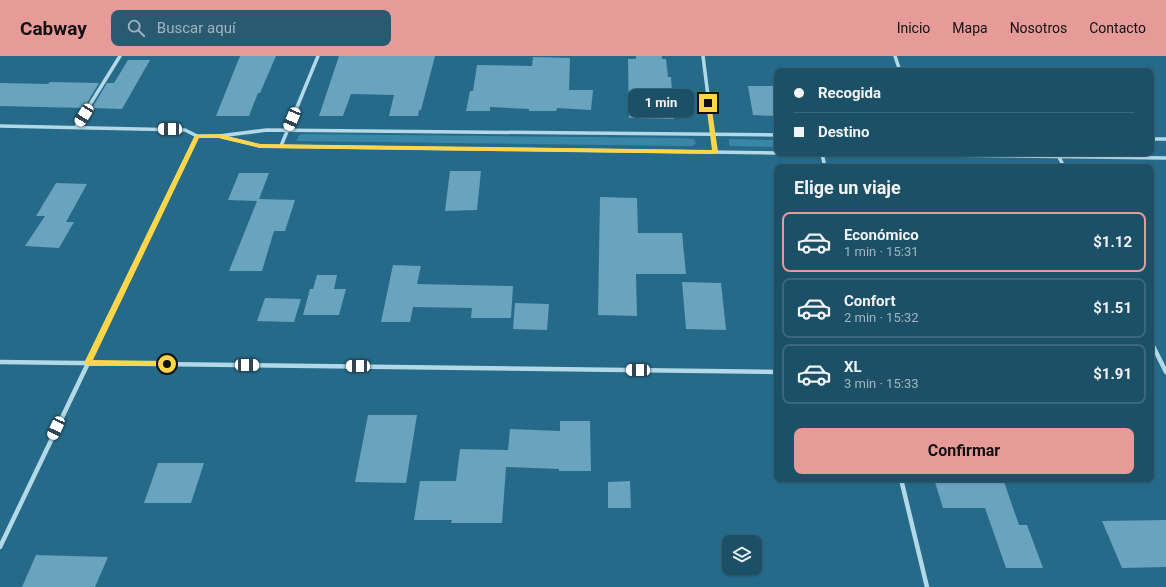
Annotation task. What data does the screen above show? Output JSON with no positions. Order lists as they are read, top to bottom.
{
  "page": {
    "header": "Cabway",
    "search": "Buscar aquí",
    "nav": [
      "Inicio",
      "Mapa",
      "Nosotros",
      "Contacto"
    ],
    "banner": ["Recogida", "Destino"],
    "bubble": "1 min",
    "heading": "Elige un viaje",
    "list": [
      {
        "name": "Económico",
        "note": "1 min · 15:31",
        "value": "$1.12"
      },
      {
        "name": "Confort",
        "note": "2 min · 15:32",
        "value": "$1.51"
      },
      {
        "name": "XL",
        "note": "3 min · 15:33",
        "value": "$1.91"
      }
    ],
    "buttons": "Confirmar"
  }
}
